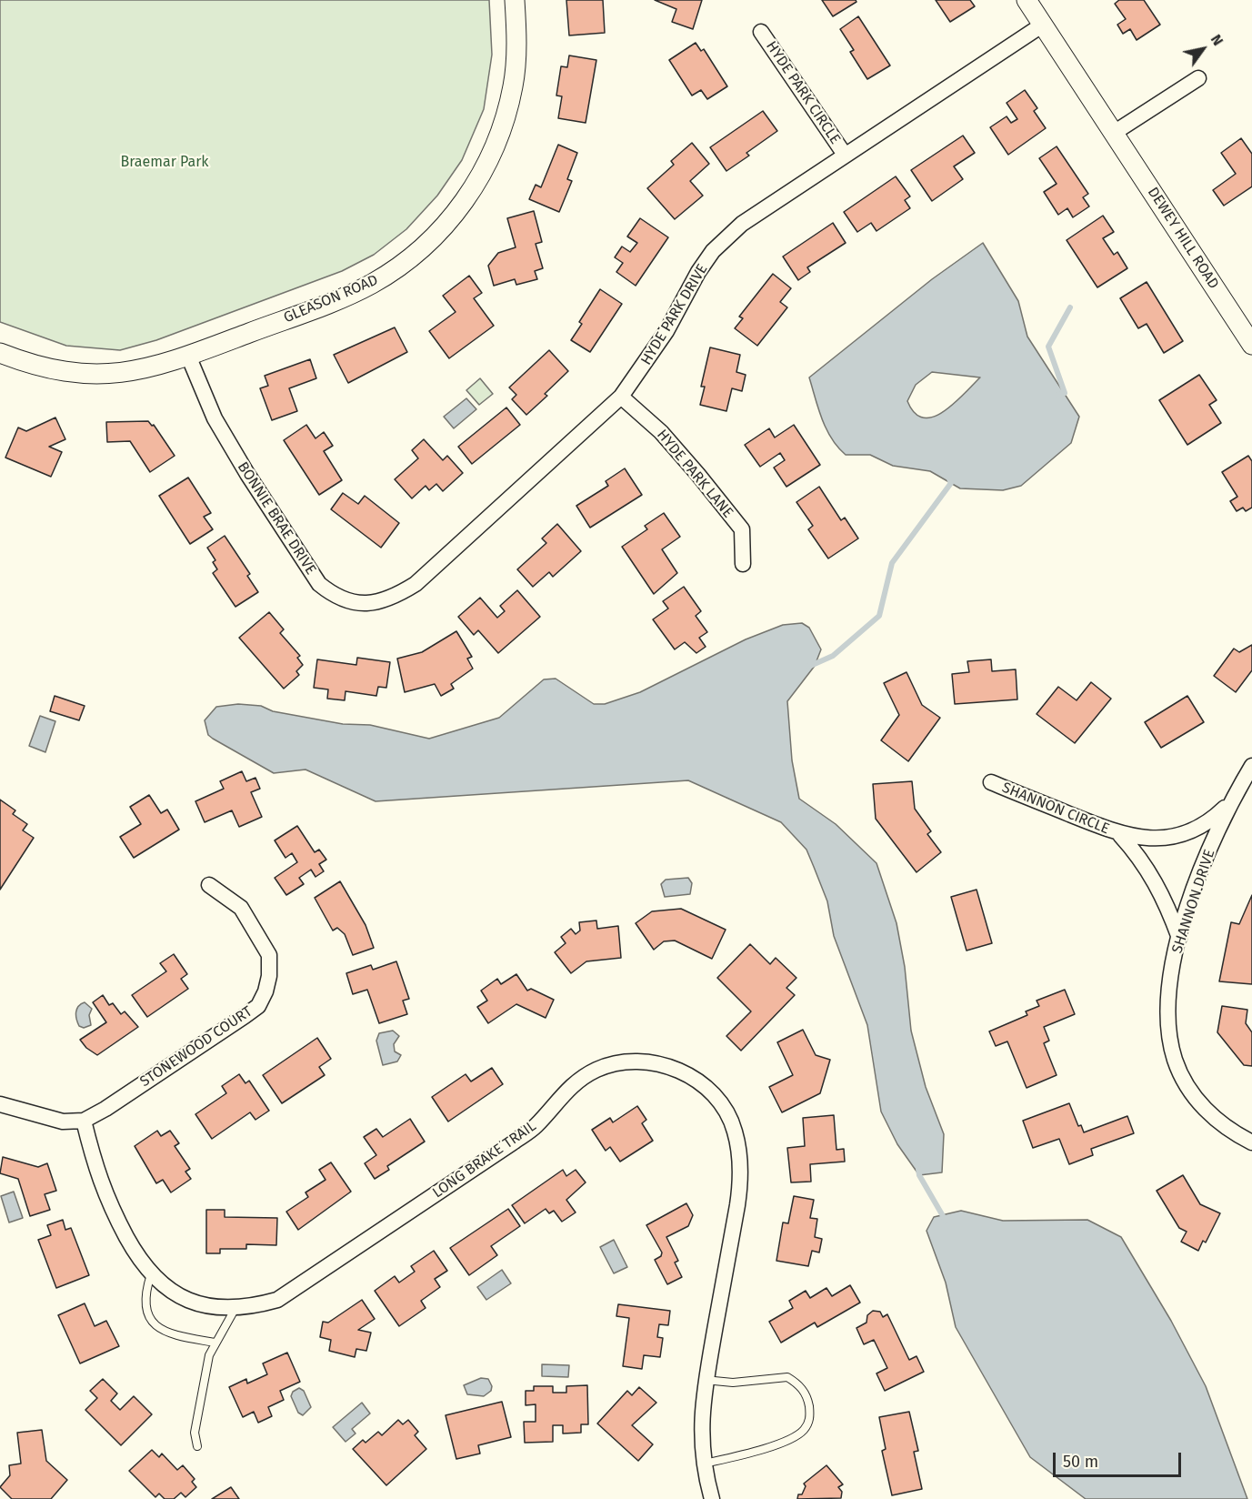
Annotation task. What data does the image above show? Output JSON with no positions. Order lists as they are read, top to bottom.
{
  "streets": {
    "street": [
      "HYDE PARK CIRCLE",
      "DEWEY HILL ROAD",
      "GLEASON ROAD",
      "HYDE PARK DRIVE",
      "HYDE PARK LANE",
      "BONNIE BRAE DRIVE",
      "SHANNON CIRCLE",
      "SHANNON DRIVE",
      "STONEWOOD COURT",
      "LONG BRAKE TRAIL"
    ]
  },
  "crossings": [
    ["HYDE PARK CIRCLE", "HYDE PARK DRIVE"],
    ["DEWEY HILL ROAD", "HYDE PARK DRIVE"],
    ["GLEASON ROAD", "BONNIE BRAE DRIVE"],
    ["HYDE PARK DRIVE", "HYDE PARK LANE"],
    ["HYDE PARK DRIVE", "BONNIE BRAE DRIVE"],
    ["SHANNON CIRCLE", "SHANNON DRIVE"],
    ["STONEWOOD COURT", "LONG BRAKE TRAIL"]
  ],
  "parks": ["Braemar Park"],
  "scale_bar": "50 m",
  "north": "top right"
}
